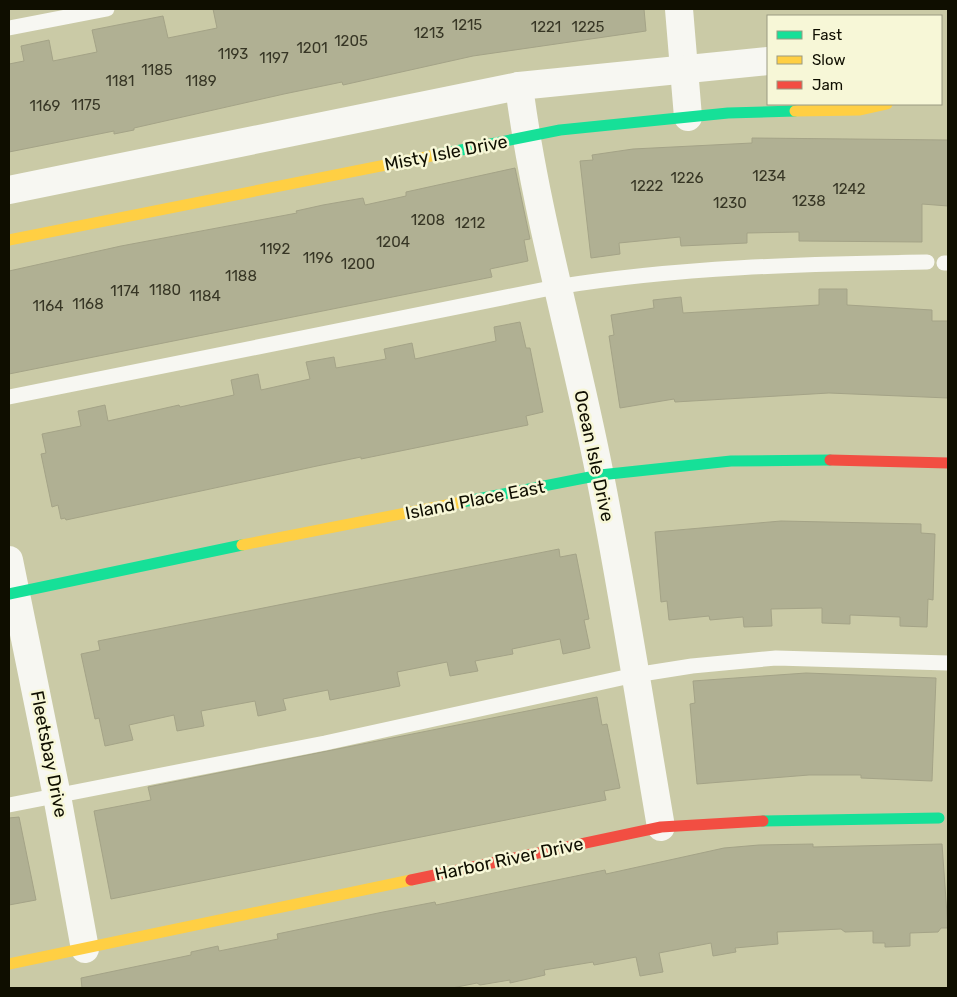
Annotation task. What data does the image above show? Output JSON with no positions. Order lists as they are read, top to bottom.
{
  "streets": {
    "street": [
      "Misty Isle Drive",
      "Ocean Isle Drive",
      "Island Place East",
      "Fleetsbay Drive",
      "Harbor River Drive"
    ]
  },
  "crossings": [
    ["Misty Isle Drive", "Ocean Isle Drive"],
    ["Ocean Isle Drive", "Island Place East"],
    ["Ocean Isle Drive", "Harbor River Drive"],
    ["Island Place East", "Fleetsbay Drive"],
    ["Fleetsbay Drive", "Harbor River Drive"]
  ],
  "house_numbers": [
    "1215",
    "1221",
    "1225",
    "1213",
    "1205",
    "1201",
    "1193",
    "1197",
    "1185",
    "1181",
    "1189",
    "1175",
    "1169",
    "1234",
    "1226",
    "1222",
    "1242",
    "1238",
    "1230",
    "1208",
    "1212",
    "1204",
    "1192",
    "1196",
    "1200",
    "1188",
    "1180",
    "1174",
    "1184",
    "1168",
    "1164"
  ],
  "legend": ["Fast", "Slow", "Jam"]
}
